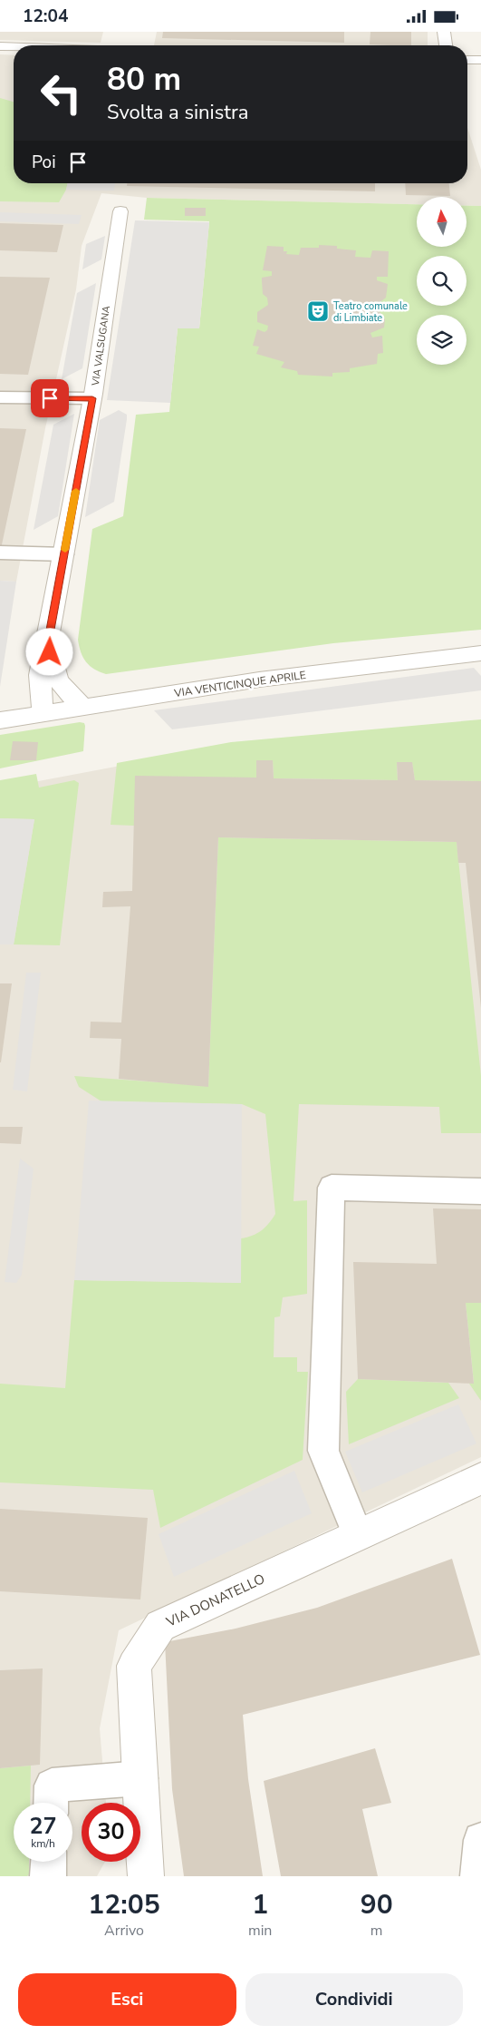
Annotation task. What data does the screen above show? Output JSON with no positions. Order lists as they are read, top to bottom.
{
  "streets": {
    "street": ["VIA VALSUGANA", "VIA VENTICINQUE APRILE", "VIA DONATELLO"]
  },
  "crossings": [
    ["VIA VALSUGANA", "VIA VENTICINQUE APRILE"]
  ],
  "places": {
    "theatre": ["Teatro comunale di Limbiate"]
  },
  "north": "top",
  "page": {
    "status": "12:04",
    "turn": ["80 m", "Svolta a sinistra"],
    "then": "Poi",
    "speed": "27 km/h",
    "limit": "30",
    "eta": [
      "12:05",
      "Arrivo",
      "1",
      "min",
      "90",
      "m"
    ],
    "buttons": ["Esci", "Condividi"]
  }
}
